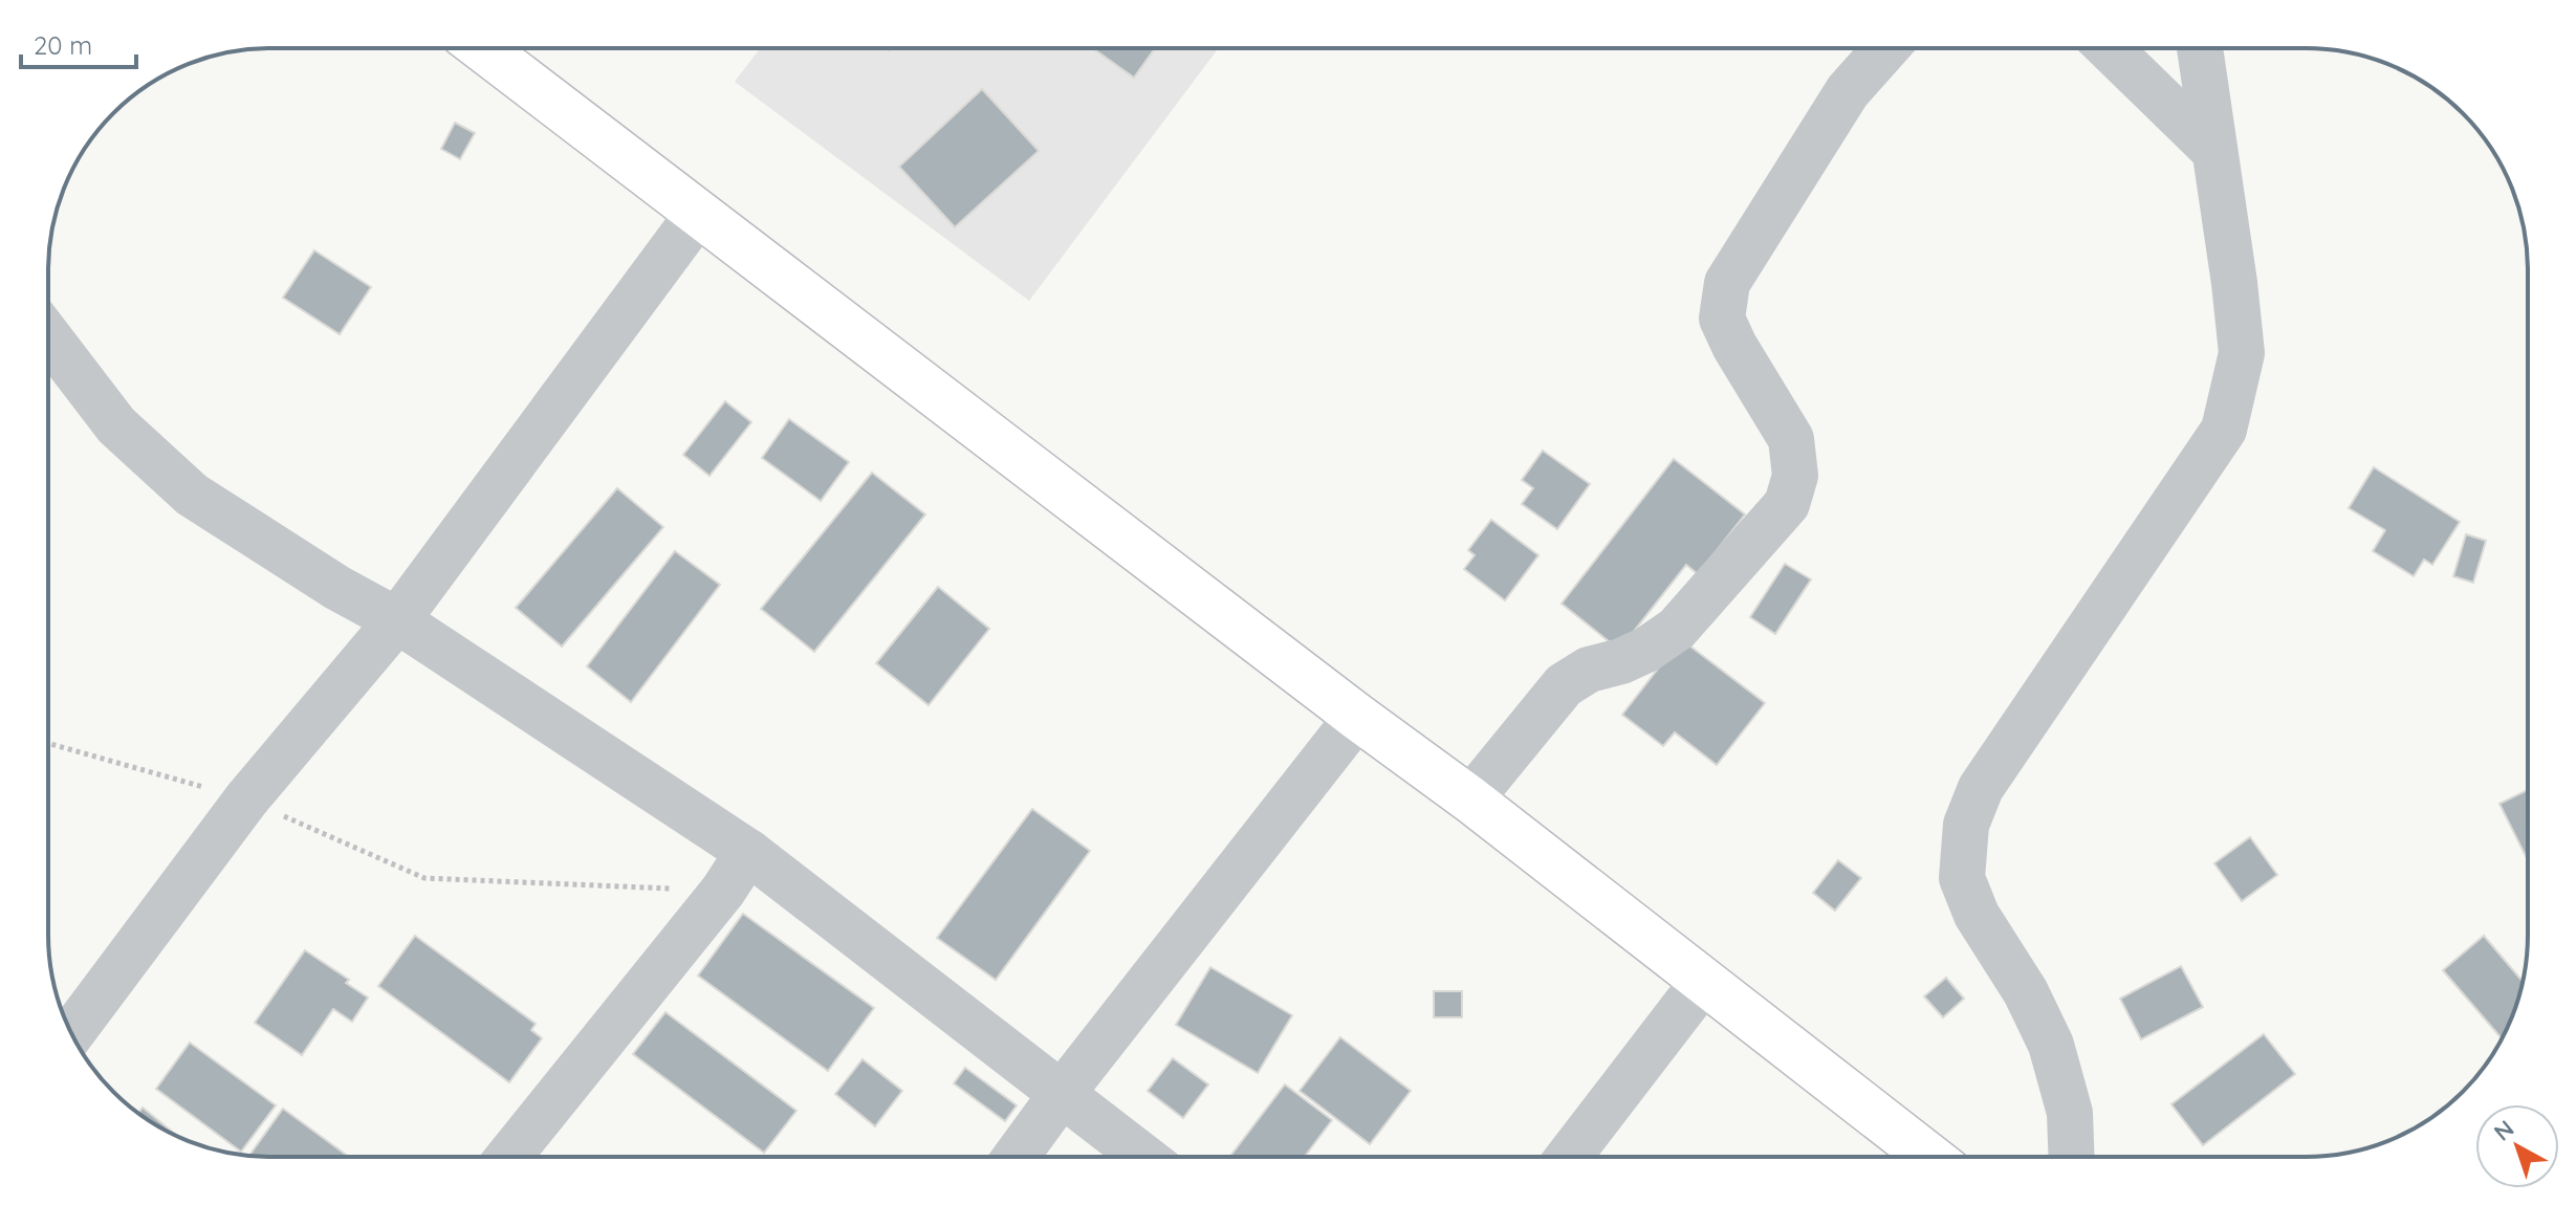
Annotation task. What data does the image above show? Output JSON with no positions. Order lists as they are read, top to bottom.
{
  "scale_bar": "20 m",
  "north": "top left"
}
